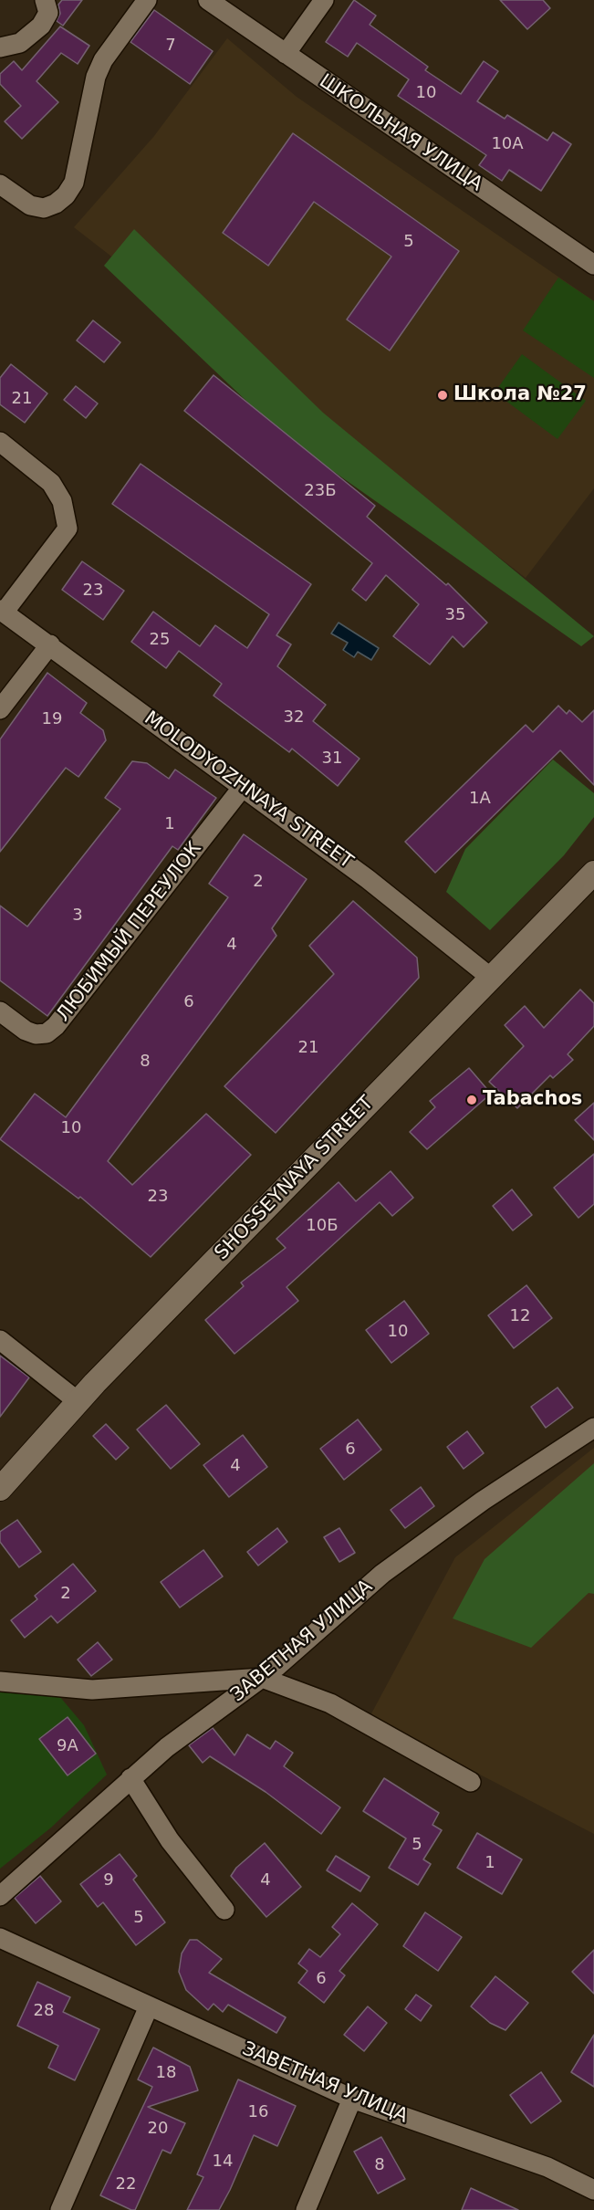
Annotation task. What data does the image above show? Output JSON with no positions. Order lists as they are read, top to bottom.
{
  "streets": {
    "street": [
      "ШКОЛЬНАЯ УЛИЦА",
      "MOLODYOZHNAYA STREET",
      "ЛЮБИМЫЙ ПЕРЕУЛОК",
      "SHOSSEYNAYA STREET",
      "ЗАВЕТНАЯ УЛИЦА"
    ]
  },
  "crossings": [
    ["MOLODYOZHNAYA STREET", "ЛЮБИМЫЙ ПЕРЕУЛОК"],
    ["MOLODYOZHNAYA STREET", "SHOSSEYNAYA STREET"]
  ],
  "places": ["Школа №27", "Tabachos"],
  "house_numbers": [
    "7",
    "10",
    "10А",
    "5",
    "21",
    "23Б",
    "23",
    "35",
    "25",
    "32",
    "19",
    "31",
    "1А",
    "1",
    "2",
    "3",
    "4",
    "6",
    "21",
    "8",
    "10",
    "23",
    "10Б",
    "12",
    "10",
    "6",
    "4",
    "2",
    "9А",
    "5",
    "1",
    "9",
    "4",
    "5",
    "6",
    "28",
    "18",
    "16",
    "20",
    "14",
    "8",
    "22"
  ]
}
